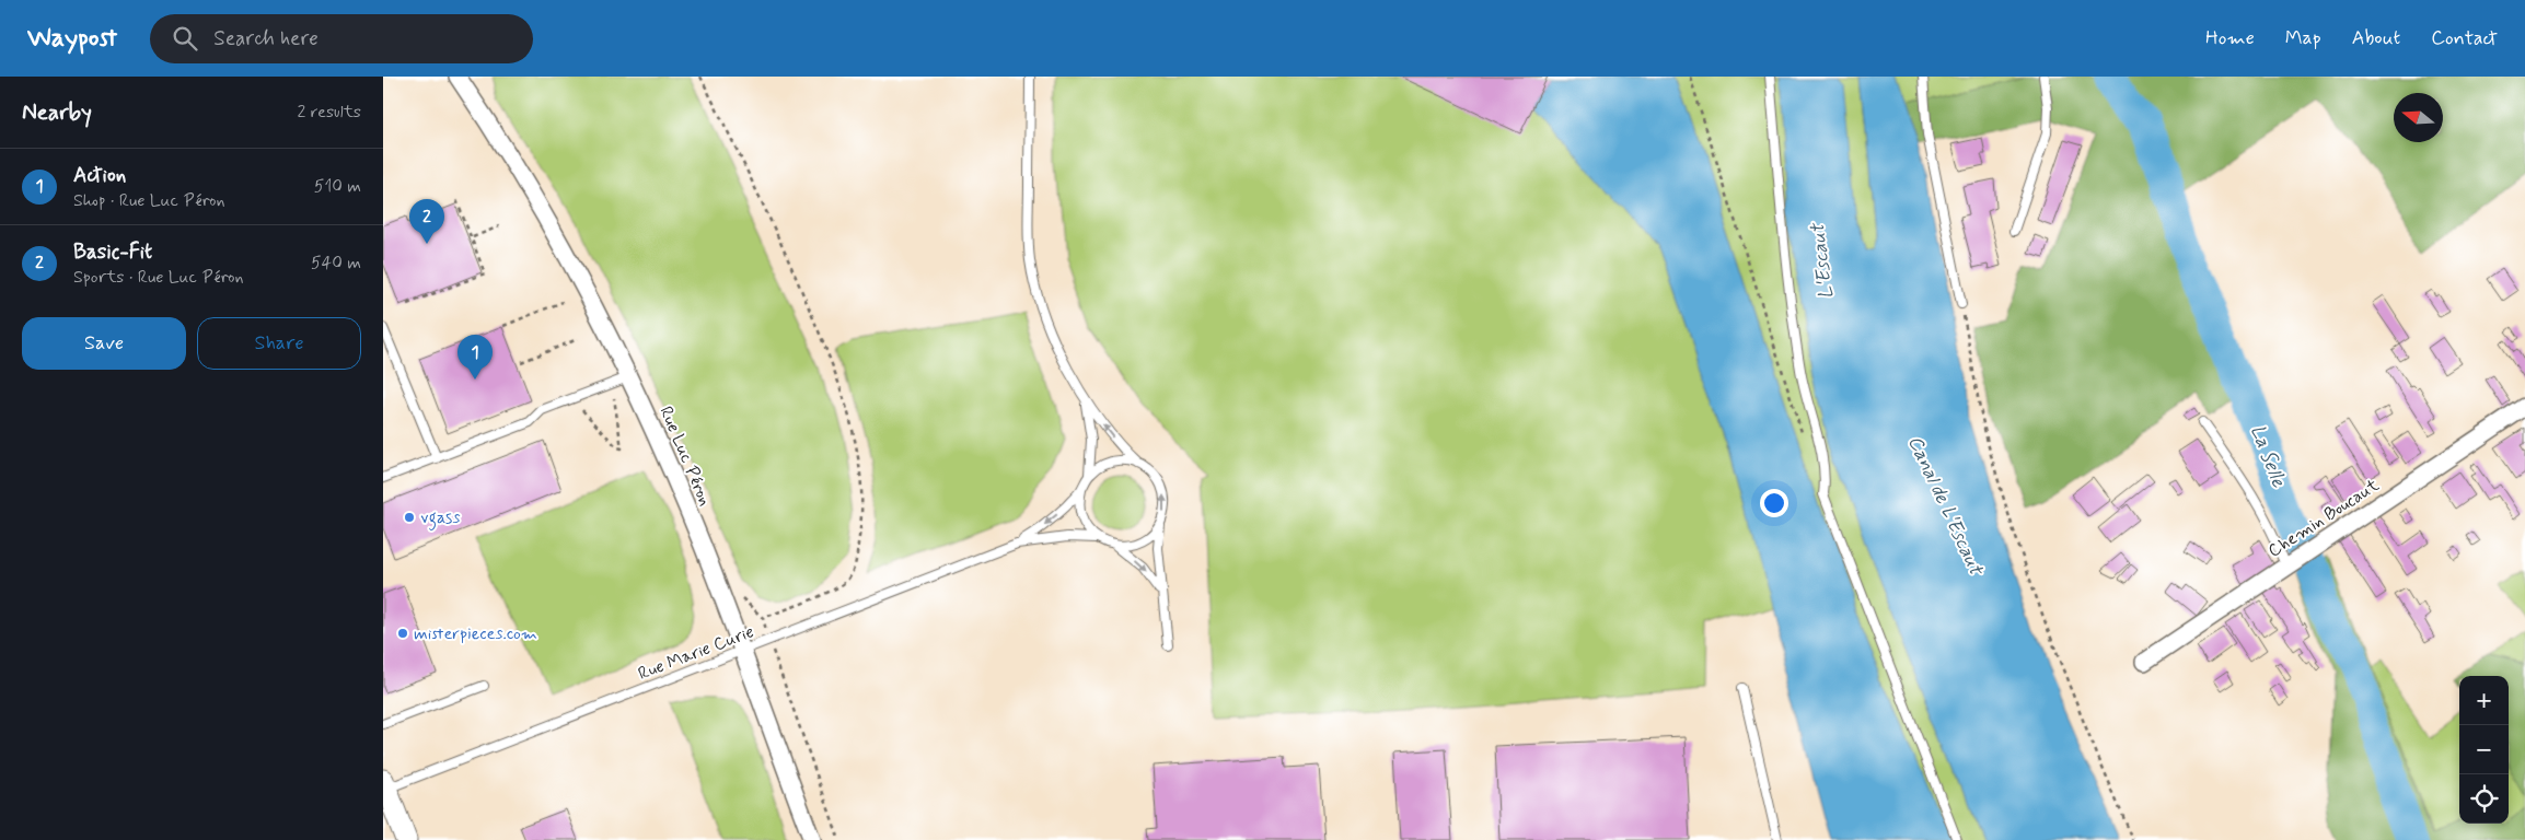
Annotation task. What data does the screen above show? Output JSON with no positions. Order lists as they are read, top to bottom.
{
  "streets": {
    "street": ["Rue Luc Péron", "Chemin Boucaut"],
    "lane": ["Rue Marie Curie"]
  },
  "crossings": [
    ["Rue Luc Péron", "Rue Marie Curie"]
  ],
  "water": ["L'Escaut", "La Selle", "Canal de L'Escaut"],
  "places": ["vgass", "misterpieces.com"],
  "north": "left",
  "page": {
    "header": "Waypost",
    "search": "Search here",
    "nav": [
      "Home",
      "Map",
      "About",
      "Contact"
    ],
    "heading": ["Nearby", "2 results"],
    "list": [
      {
        "mark": "1",
        "name": "Action",
        "note": "Shop · Rue Luc Péron",
        "value": "510 m"
      },
      {
        "mark": "2",
        "name": "Basic-Fit",
        "note": "Sports · Rue Luc Péron",
        "value": "540 m"
      }
    ],
    "pins": ["2", "1"],
    "buttons": ["Save", "Share"],
    "map_buttons": ["+", "−"]
  }
}
